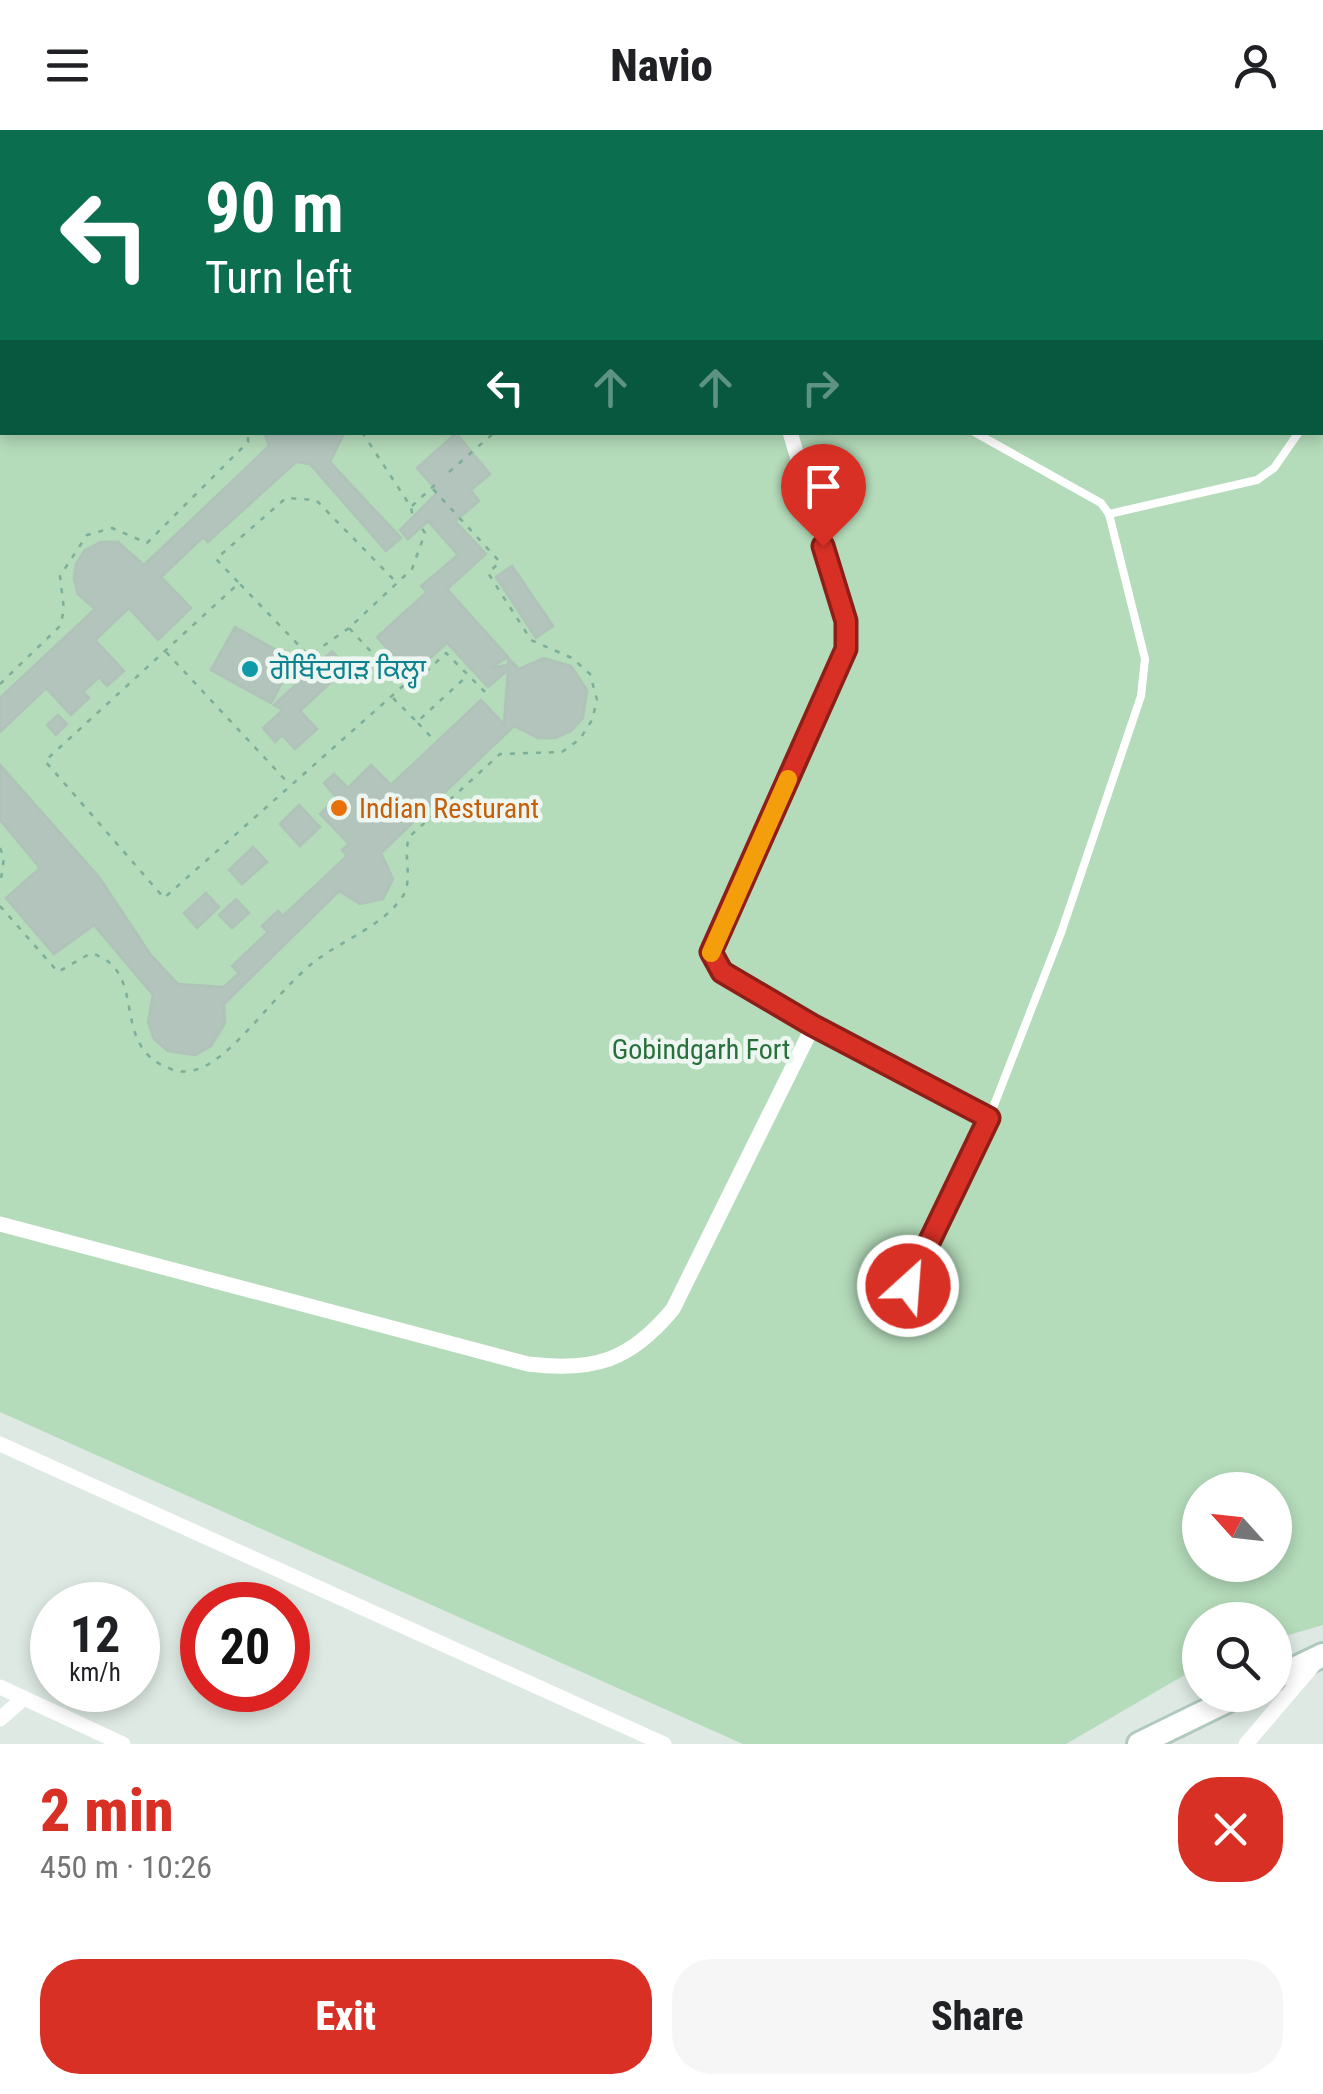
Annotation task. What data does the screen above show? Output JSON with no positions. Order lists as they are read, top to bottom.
{
  "parks": ["Gobindgarh Fort"],
  "places": ["ਗੋਬਿੰਦਗੜ ਕਿਲ੍ਹਾ", "Indian Resturant"],
  "north": "top left",
  "page": {
    "header": "Navio",
    "turn": ["90 m", "Turn left"],
    "speed": "12 km/h",
    "limit": "20",
    "heading": ["2 min", "450 m · 10:26"],
    "buttons": ["Exit", "Share"]
  }
}
